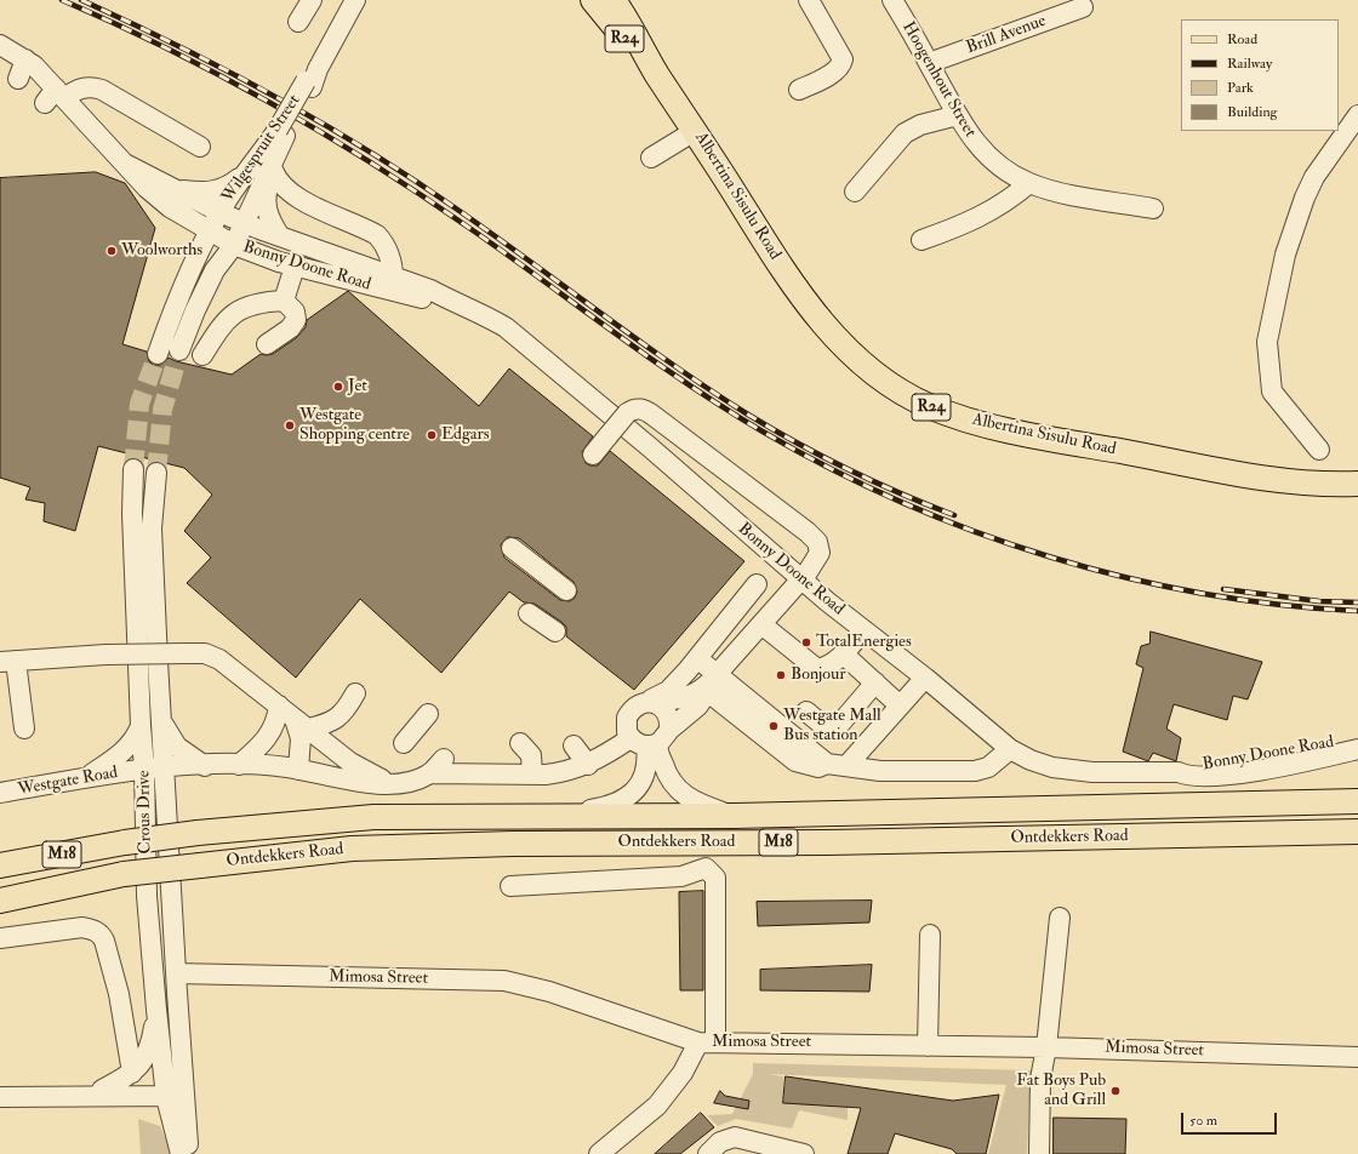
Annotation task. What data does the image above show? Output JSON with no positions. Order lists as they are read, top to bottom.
{
  "streets": {
    "main road": [
      "R24",
      "Albertina Sisulu Road",
      "Ontdekkers Road",
      "M18"
    ],
    "street": [
      "Brill Avenue",
      "Hoogenhout Street",
      "Wilgespruit Street",
      "Bonny Doone Road",
      "Westgate Road",
      "Crous Drive",
      "Mimosa Street"
    ]
  },
  "crossings": [
    ["Brill Avenue", "Hoogenhout Street"],
    ["Wilgespruit Street", "Bonny Doone Road"],
    ["Westgate Road", "Crous Drive"],
    ["Crous Drive", "Mimosa Street"]
  ],
  "places": [
    "Woolworths",
    "Jet",
    "Westgate Shopping centre",
    "Edgars",
    "TotalEnergies",
    "Bonjour",
    "Westgate Mall Bus station",
    "Fat Boys Pub and Grill"
  ],
  "legend": [
    "Road",
    "Railway",
    "Park",
    "Building"
  ],
  "scale_bar": "50 m"
}
